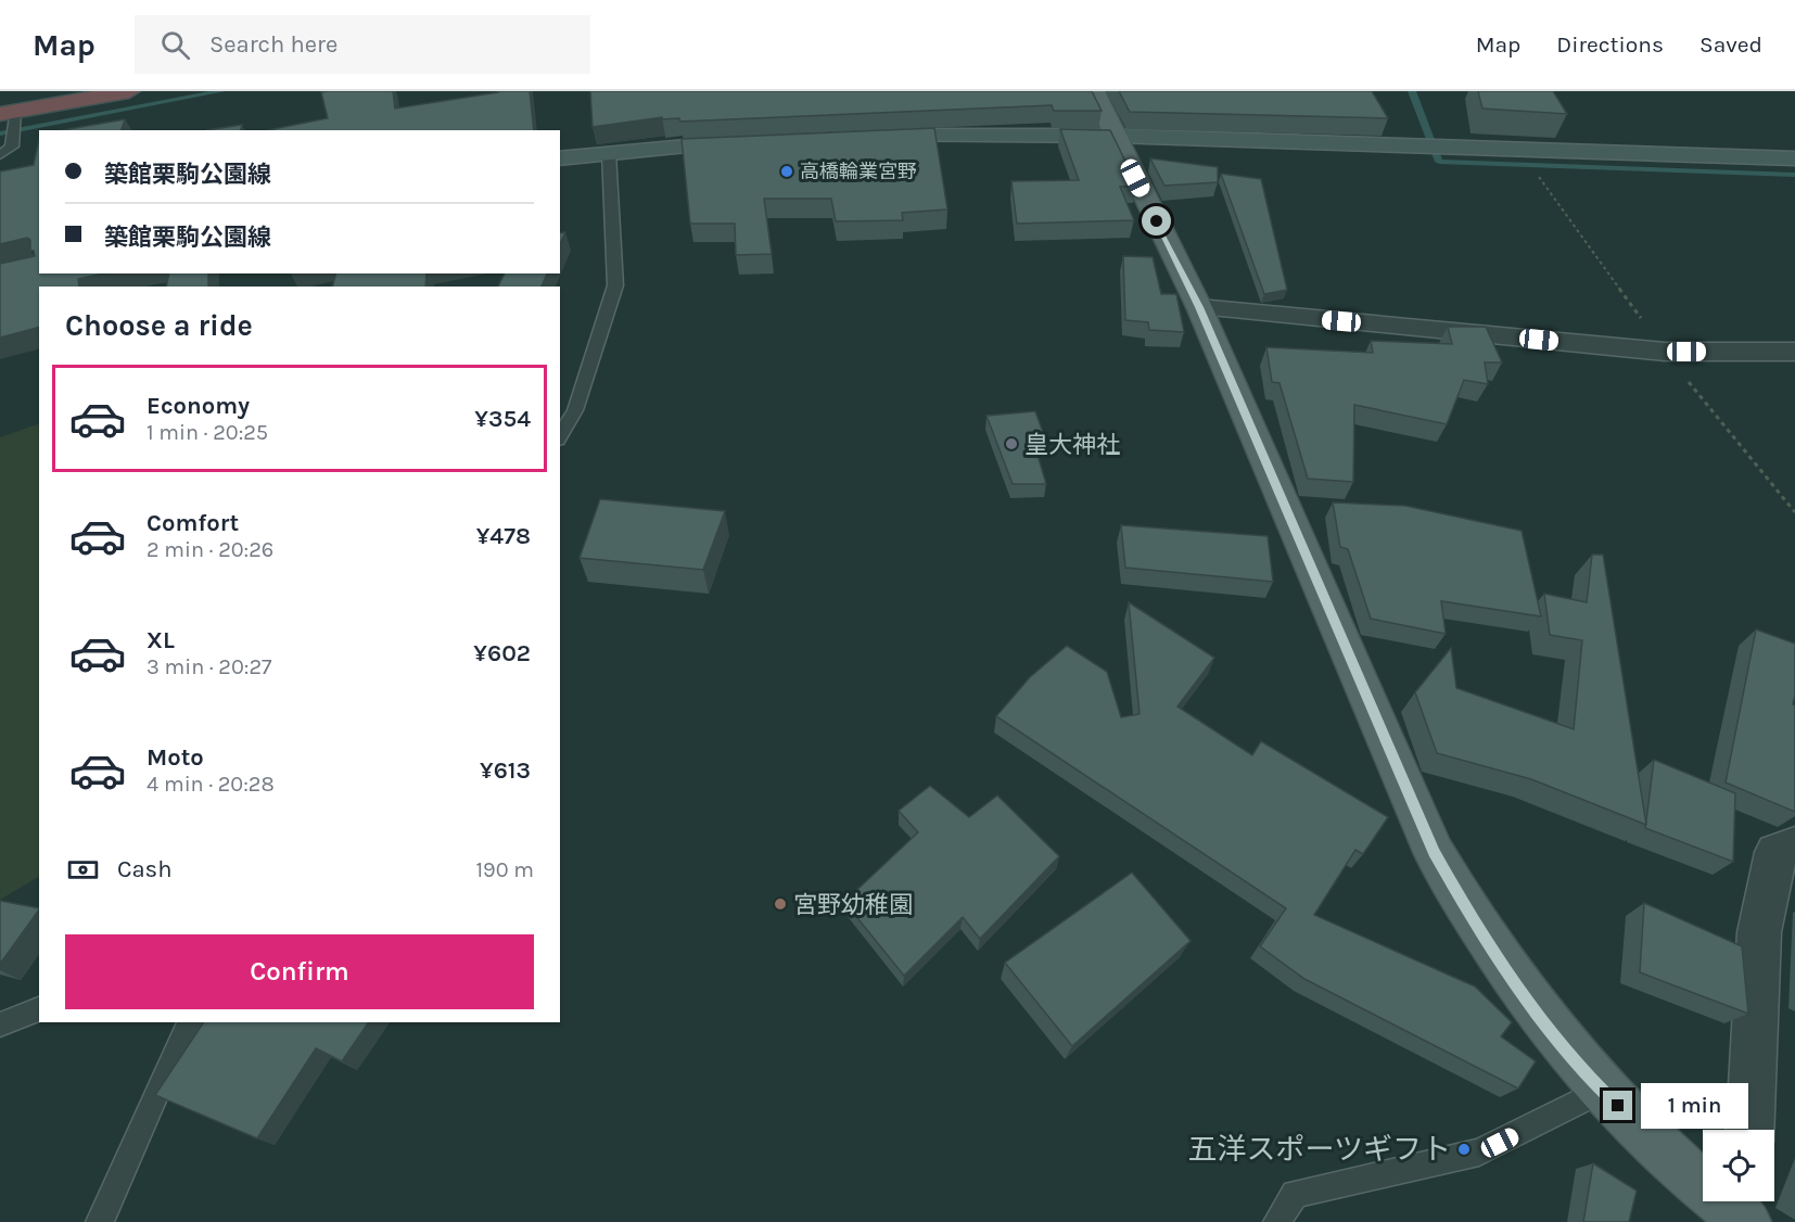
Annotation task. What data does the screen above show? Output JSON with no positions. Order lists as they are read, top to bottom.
{
  "places": [
    "高橋輪業宮野",
    "皇大神社",
    "宮野幼稚園",
    "五洋スポーツギフト"
  ],
  "page": {
    "header": "Map",
    "search": "Search here",
    "nav": ["Map", "Directions", "Saved"],
    "banner": ["築館栗駒公園線", "築館栗駒公園線"],
    "heading": "Choose a ride",
    "list": [
      {
        "name": "Economy",
        "note": "1 min · 20:25",
        "value": "¥354"
      },
      {
        "name": "Comfort",
        "note": "2 min · 20:26",
        "value": "¥478"
      },
      {
        "name": "XL",
        "note": "3 min · 20:27",
        "value": "¥602"
      },
      {
        "name": "Moto",
        "note": "4 min · 20:28",
        "value": "¥613"
      }
    ],
    "pay": ["Cash", "190 m"],
    "buttons": "Confirm",
    "bubble": "1 min"
  }
}
